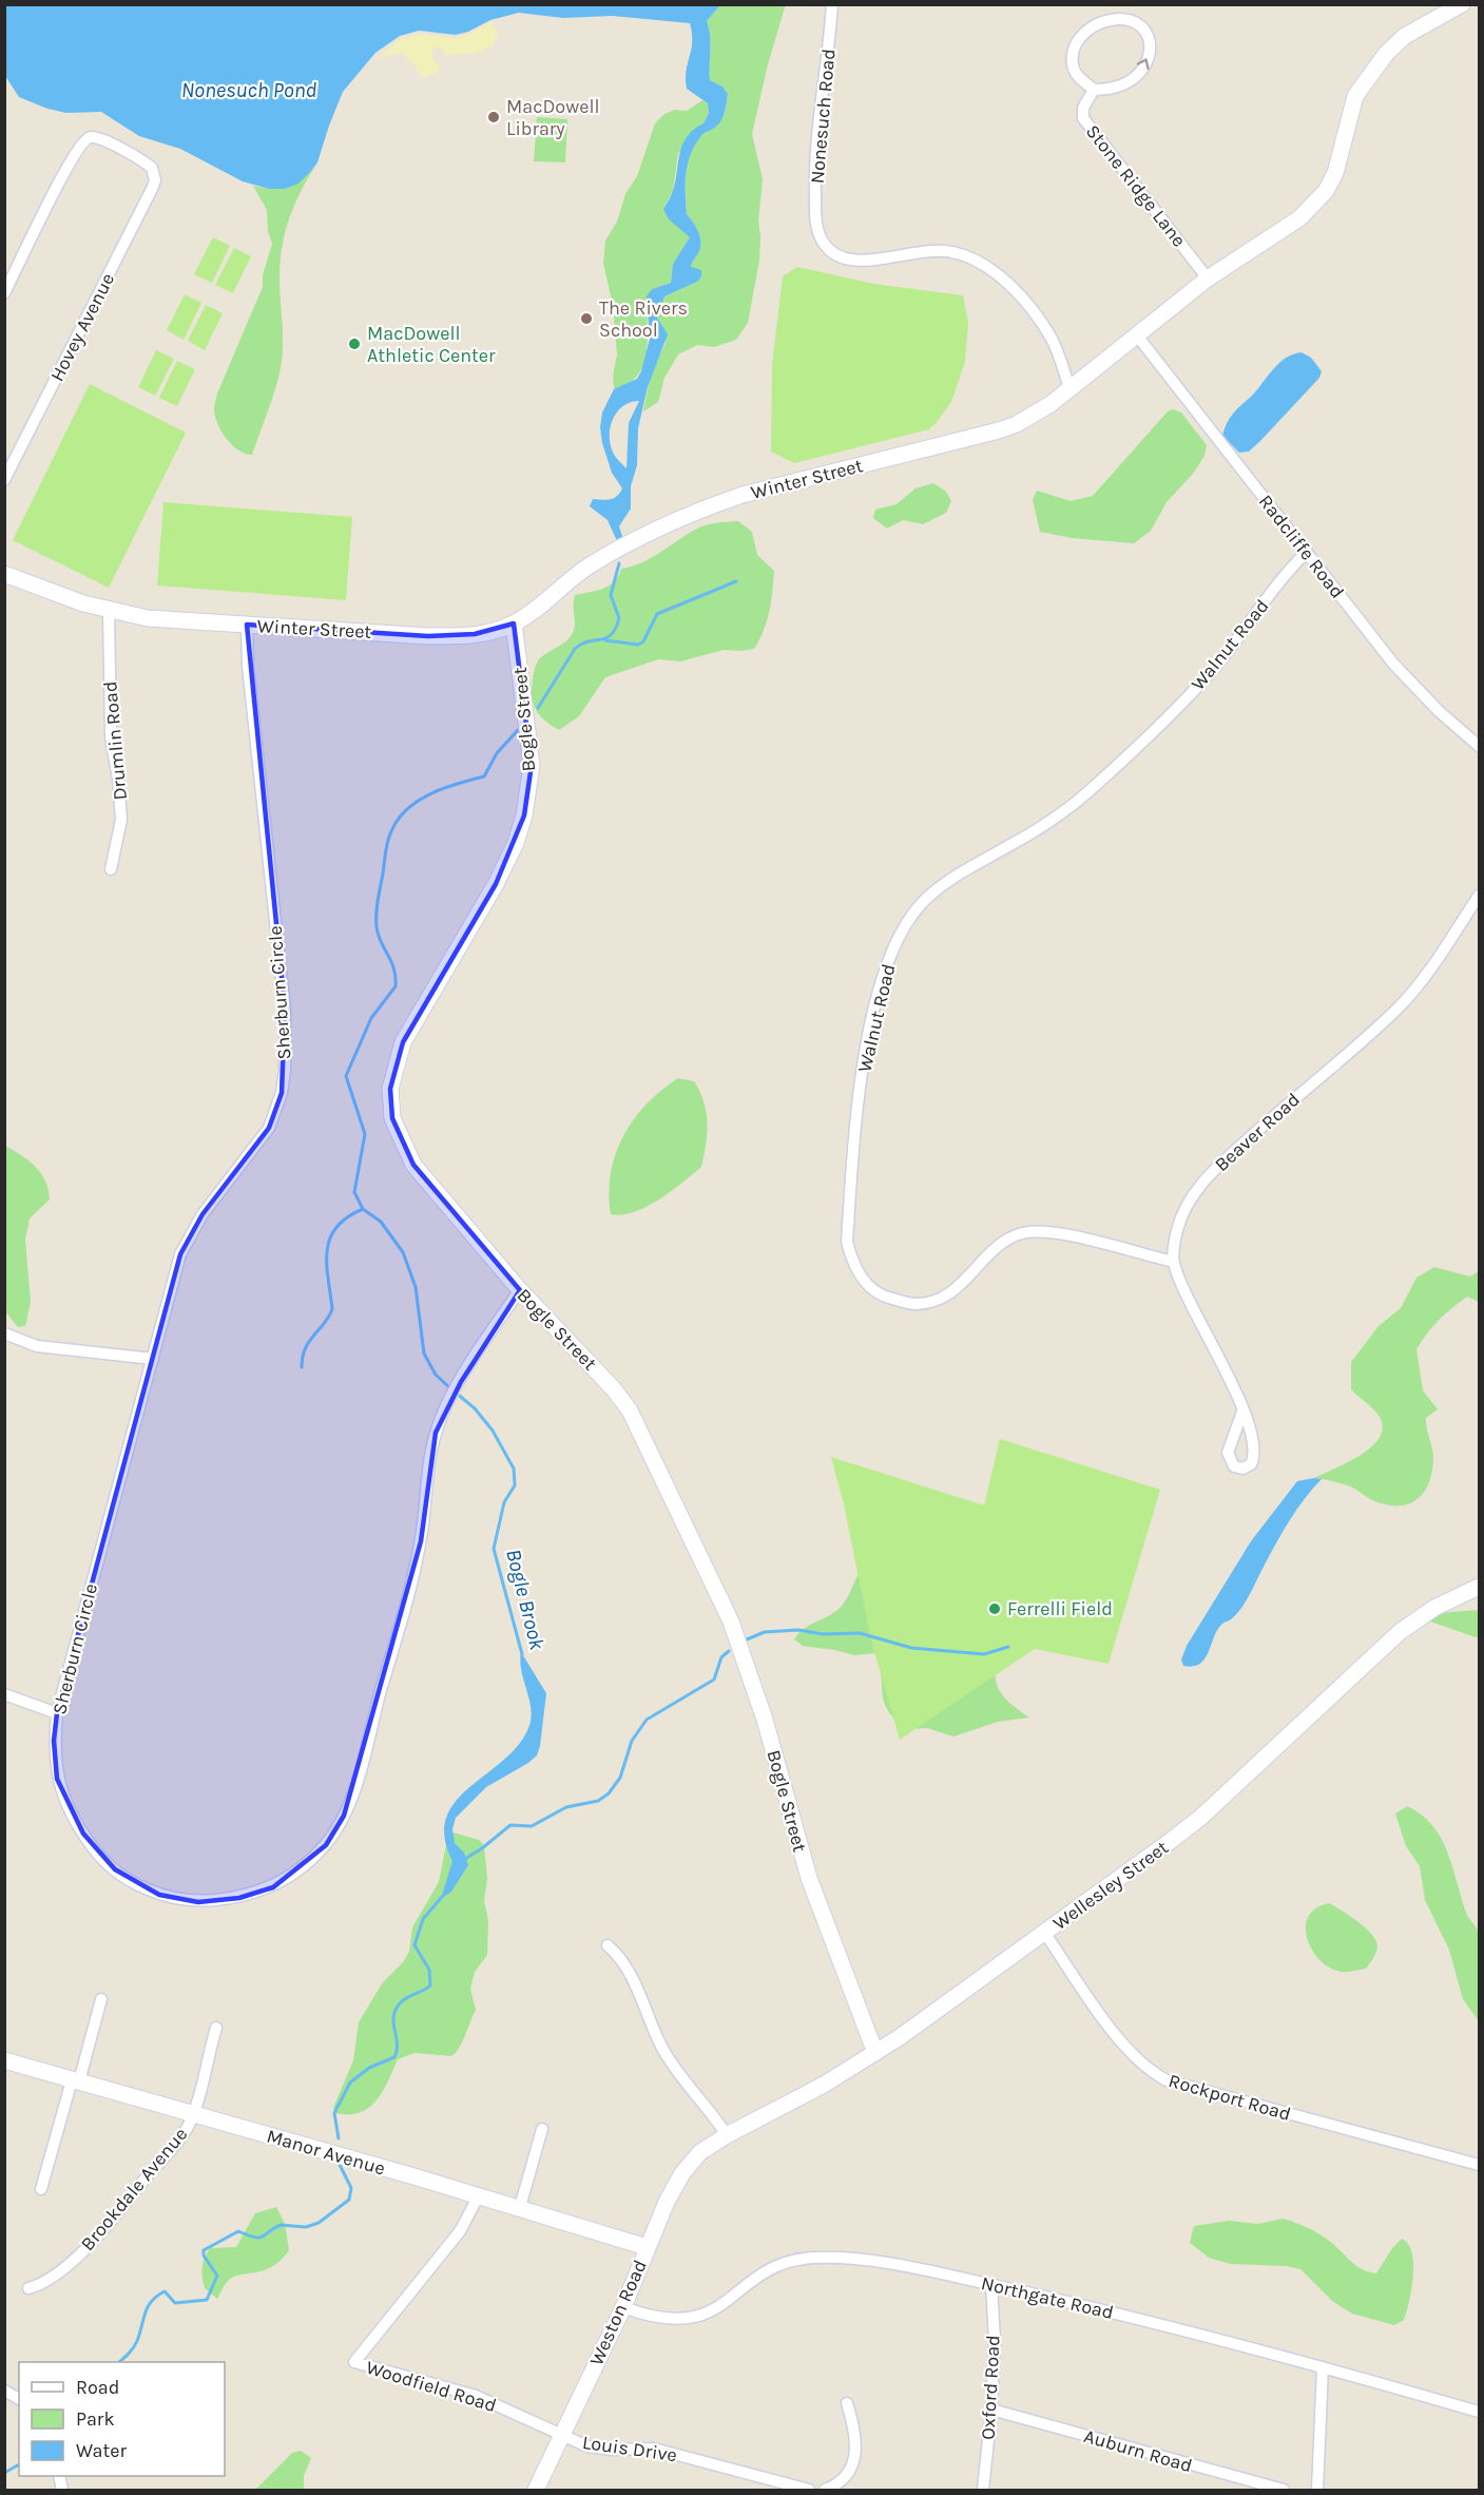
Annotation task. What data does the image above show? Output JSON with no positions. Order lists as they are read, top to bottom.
{
  "streets": {
    "street": [
      "Nonesuch Road",
      "Stone Ridge Lane",
      "Hovey Avenue",
      "Winter Street",
      "Radcliffe Road",
      "Walnut Road",
      "Bogle Street",
      "Drumlin Road",
      "Sherburn Circle",
      "Beaver Road",
      "Wellesley Street",
      "Rockport Road",
      "Manor Avenue",
      "Brookdale Avenue",
      "Northgate Road",
      "Weston Road",
      "Woodfield Road",
      "Oxford Road",
      "Louis Drive",
      "Auburn Road"
    ]
  },
  "crossings": [
    ["Nonesuch Road", "Winter Street"],
    ["Stone Ridge Lane", "Winter Street"],
    ["Winter Street", "Radcliffe Road"],
    ["Winter Street", "Bogle Street"],
    ["Winter Street", "Drumlin Road"],
    ["Winter Street", "Sherburn Circle"],
    ["Radcliffe Road", "Walnut Road"],
    ["Walnut Road", "Beaver Road"],
    ["Bogle Street", "Sherburn Circle"],
    ["Bogle Street", "Wellesley Street"],
    ["Wellesley Street", "Rockport Road"],
    ["Wellesley Street", "Weston Road"],
    ["Manor Avenue", "Brookdale Avenue"],
    ["Manor Avenue", "Weston Road"],
    ["Manor Avenue", "Woodfield Road"],
    ["Northgate Road", "Weston Road"],
    ["Northgate Road", "Oxford Road"],
    ["Weston Road", "Woodfield Road"],
    ["Weston Road", "Louis Drive"],
    ["Woodfield Road", "Louis Drive"],
    ["Oxford Road", "Auburn Road"]
  ],
  "water": ["Nonesuch Pond", "Bogle Brook"],
  "places": [
    "MacDowell Library",
    "The Rivers School",
    "MacDowell Athletic Center",
    "Ferrelli Field"
  ],
  "legend": ["Road", "Park", "Water"]
}
